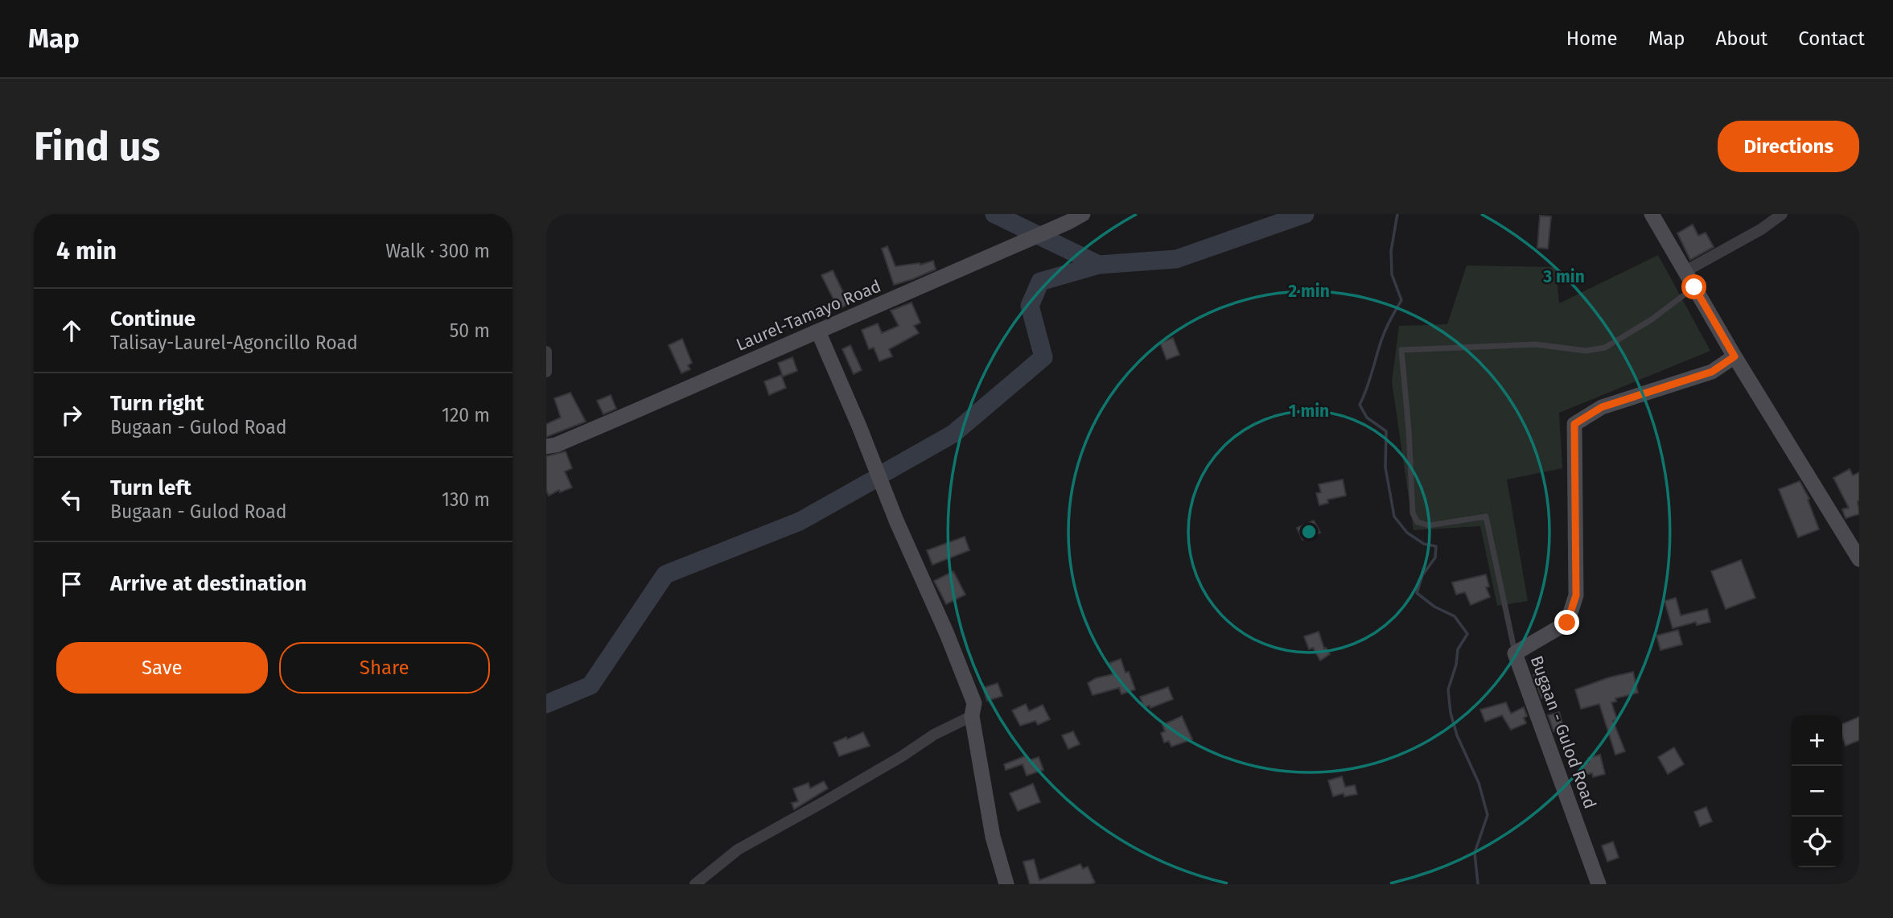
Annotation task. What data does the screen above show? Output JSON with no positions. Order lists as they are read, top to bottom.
{
  "streets": {
    "street": ["Laurel-Tamayo Road", "Bugaan - Gulod Road"]
  },
  "page": {
    "header": "Map",
    "nav": [
      "Home",
      "Map",
      "About",
      "Contact"
    ],
    "buttons": [
      "Directions",
      ["Save", "Share"]
    ],
    "title": "Find us",
    "heading": ["4 min", "Walk · 300 m"],
    "list": [
      ["Continue", "Talisay-Laurel-Agoncillo Road", "50 m"],
      ["Turn right", "Bugaan - Gulod Road", "120 m"],
      ["Turn left", "Bugaan - Gulod Road", "130 m"],
      "Arrive at destination"
    ],
    "map_buttons": ["+", "−"]
  },
  "rings": ["3 min", "2 min", "1 min"]
}
